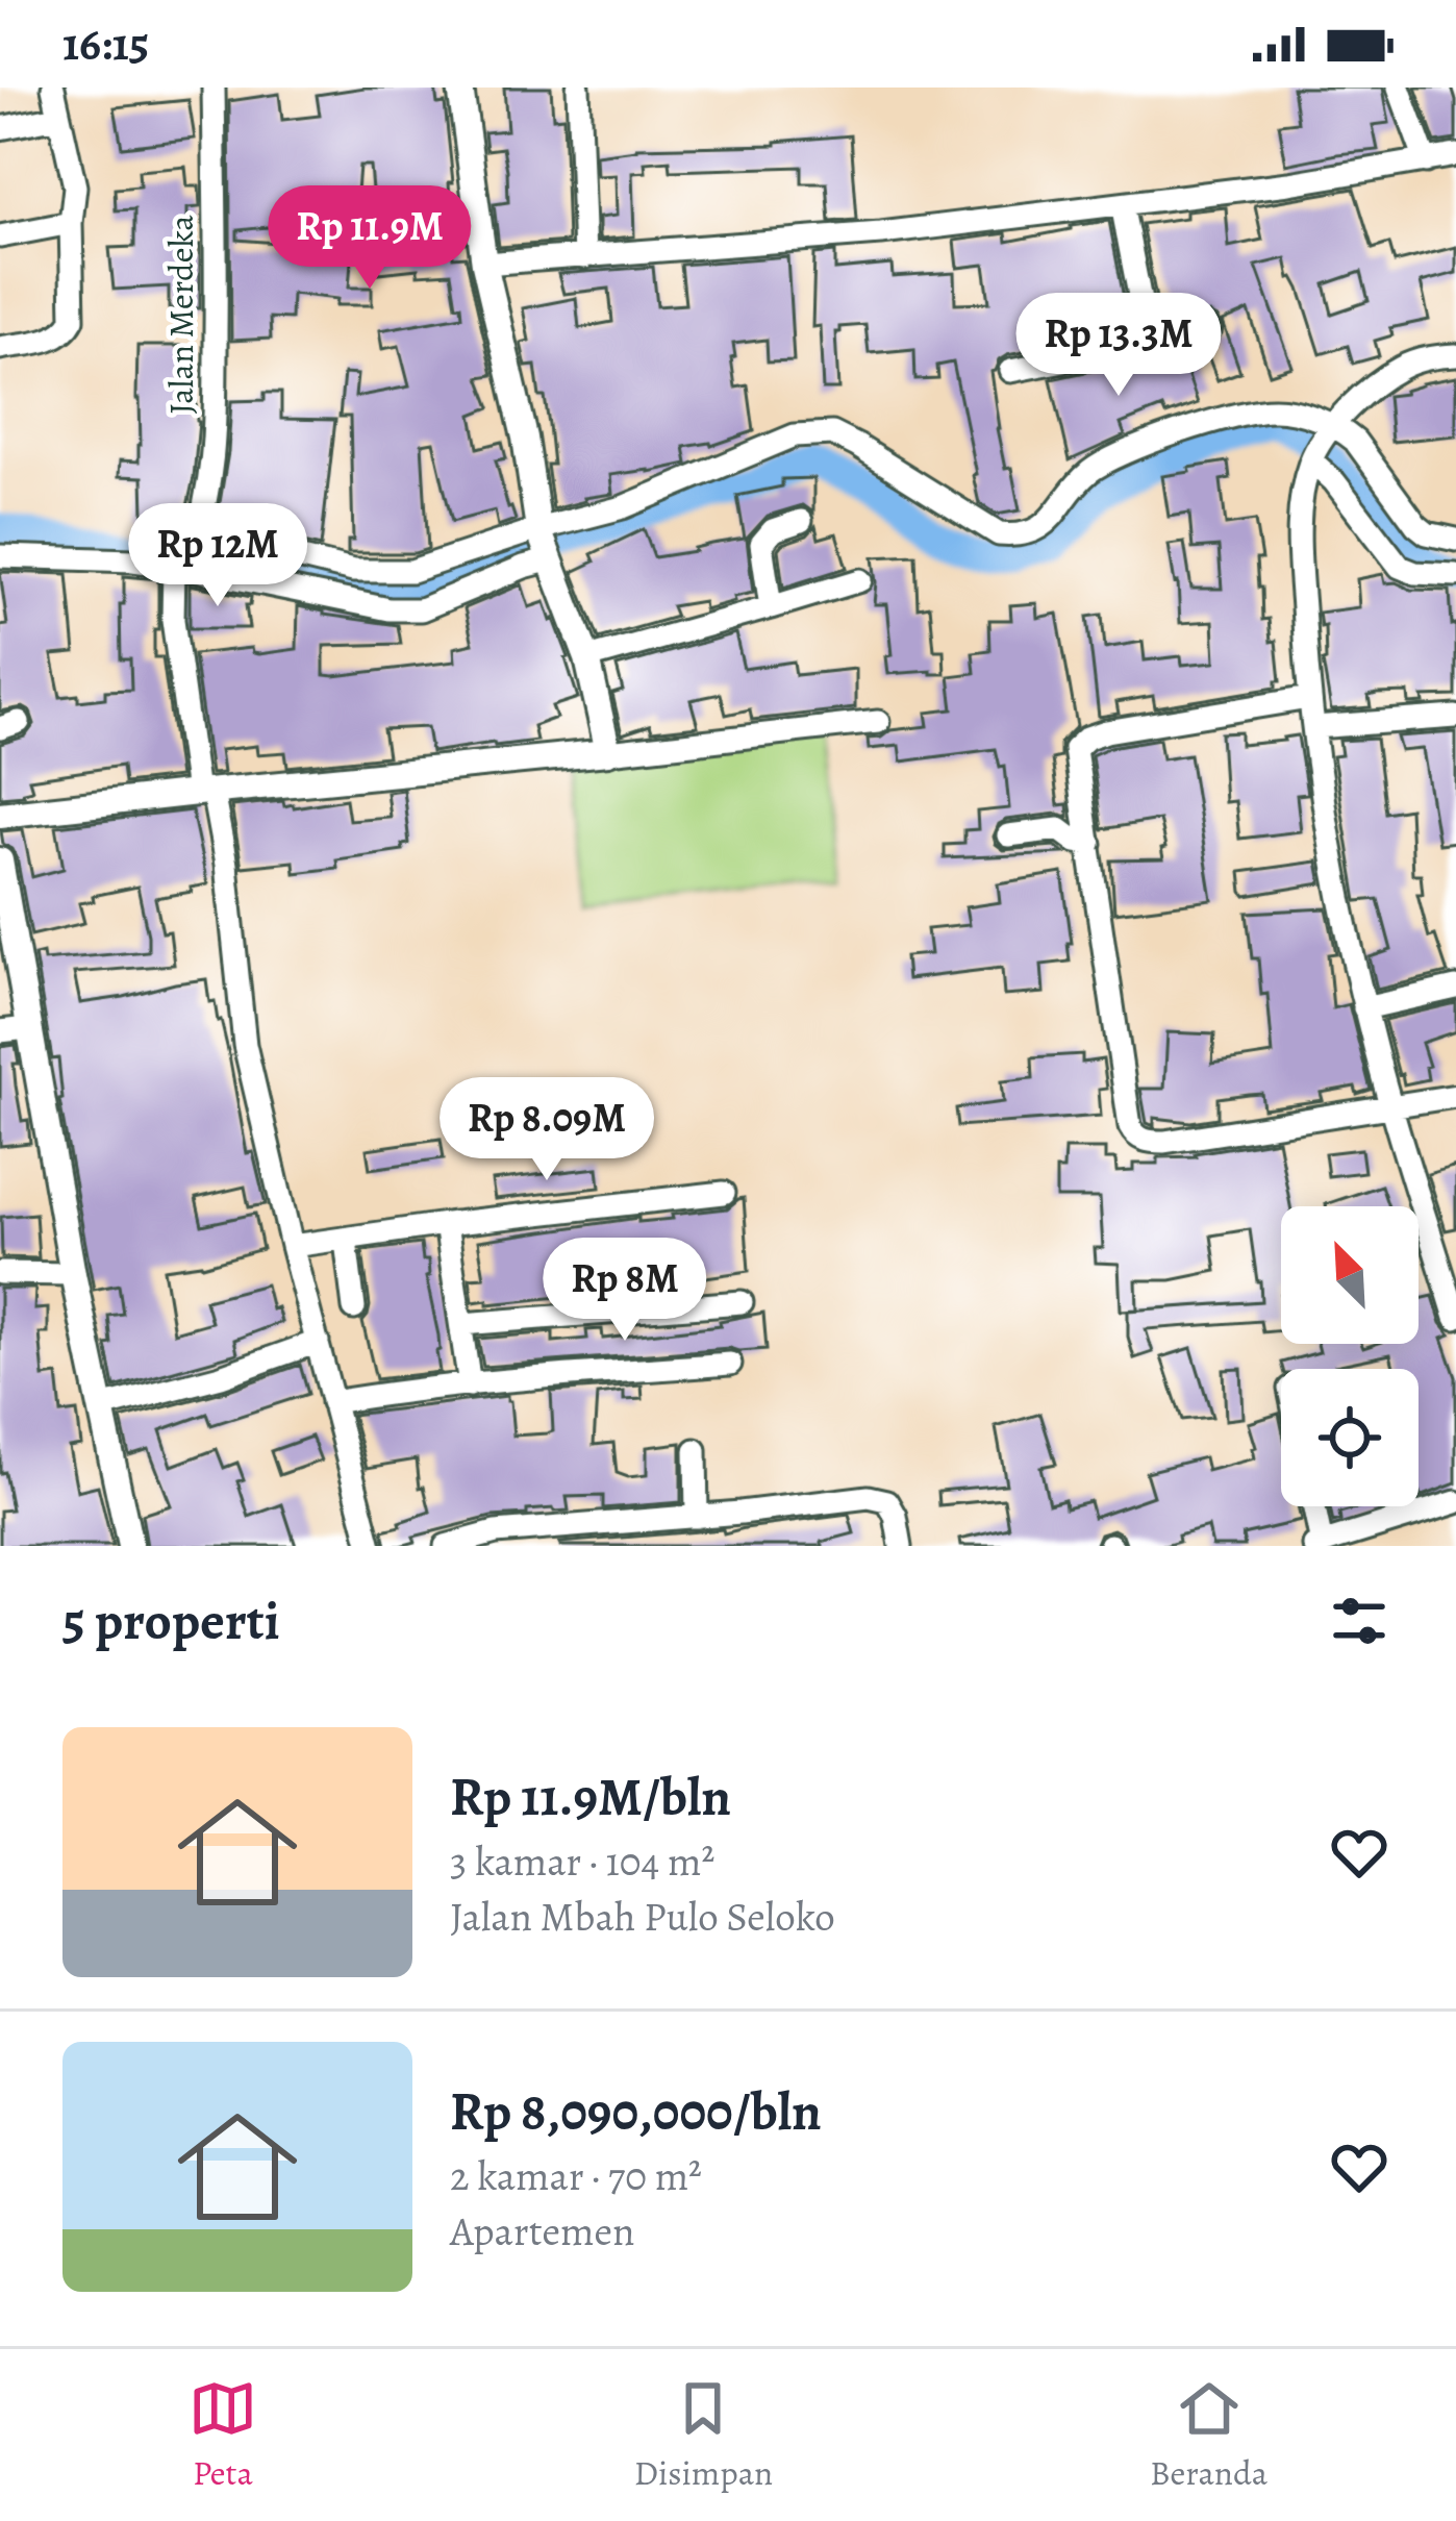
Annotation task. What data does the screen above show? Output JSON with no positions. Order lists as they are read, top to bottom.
{
  "streets": {
    "street": ["Jalan Merdeka"]
  },
  "north": "top left",
  "page": {
    "status": "16:15",
    "price": [
      "Rp 11.9M",
      "Rp 13.3M",
      "Rp 12M",
      "Rp 8.09M",
      "Rp 8M"
    ],
    "heading": "5 properti",
    "list": [
      {
        "name": "Rp 11.9M/bln",
        "note": "3 kamar · 104 m² · Jalan Mbah Pulo Seloko"
      },
      {
        "name": "Rp 8,090,000/bln",
        "note": "2 kamar · 70 m² · Apartemen"
      }
    ],
    "tabs": ["Peta", "Disimpan", "Beranda"]
  }
}
